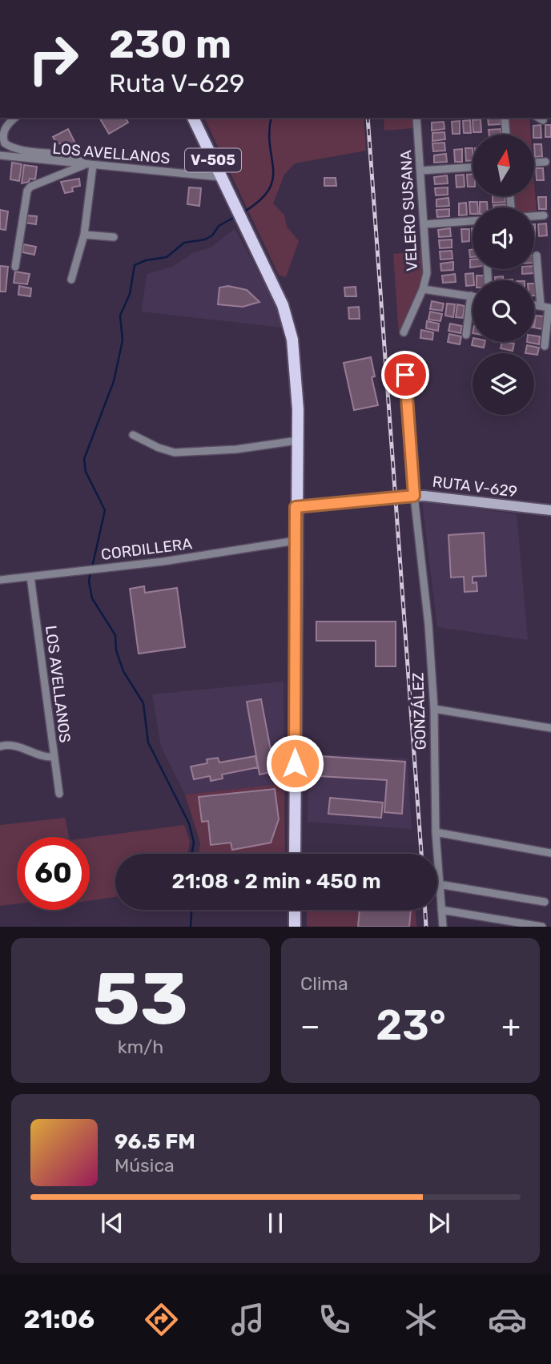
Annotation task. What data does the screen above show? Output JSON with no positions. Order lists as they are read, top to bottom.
{
  "streets": {
    "main road": ["V-505", "RUTA V-629"],
    "street": [
      "LOS AVELLANOS",
      "VELERO SUSANA",
      "CORDILLERA",
      "GONZÁLEZ"
    ]
  },
  "crossings": [
    ["LOS AVELLANOS", "V-505"],
    ["LOS AVELLANOS", "CORDILLERA"],
    ["RUTA V-629", "GONZÁLEZ"]
  ],
  "north": "top",
  "page": {
    "turn": ["230 m", "Ruta V-629"],
    "limit": "60",
    "trip": "21:08 · 2 min · 450 m",
    "tile": [
      ["53", "km/h"],
      "Clima"
    ],
    "heat": ["−", "23°", "+"],
    "song": ["96.5 FM", "Música"],
    "tabs": "21:06"
  }
}
